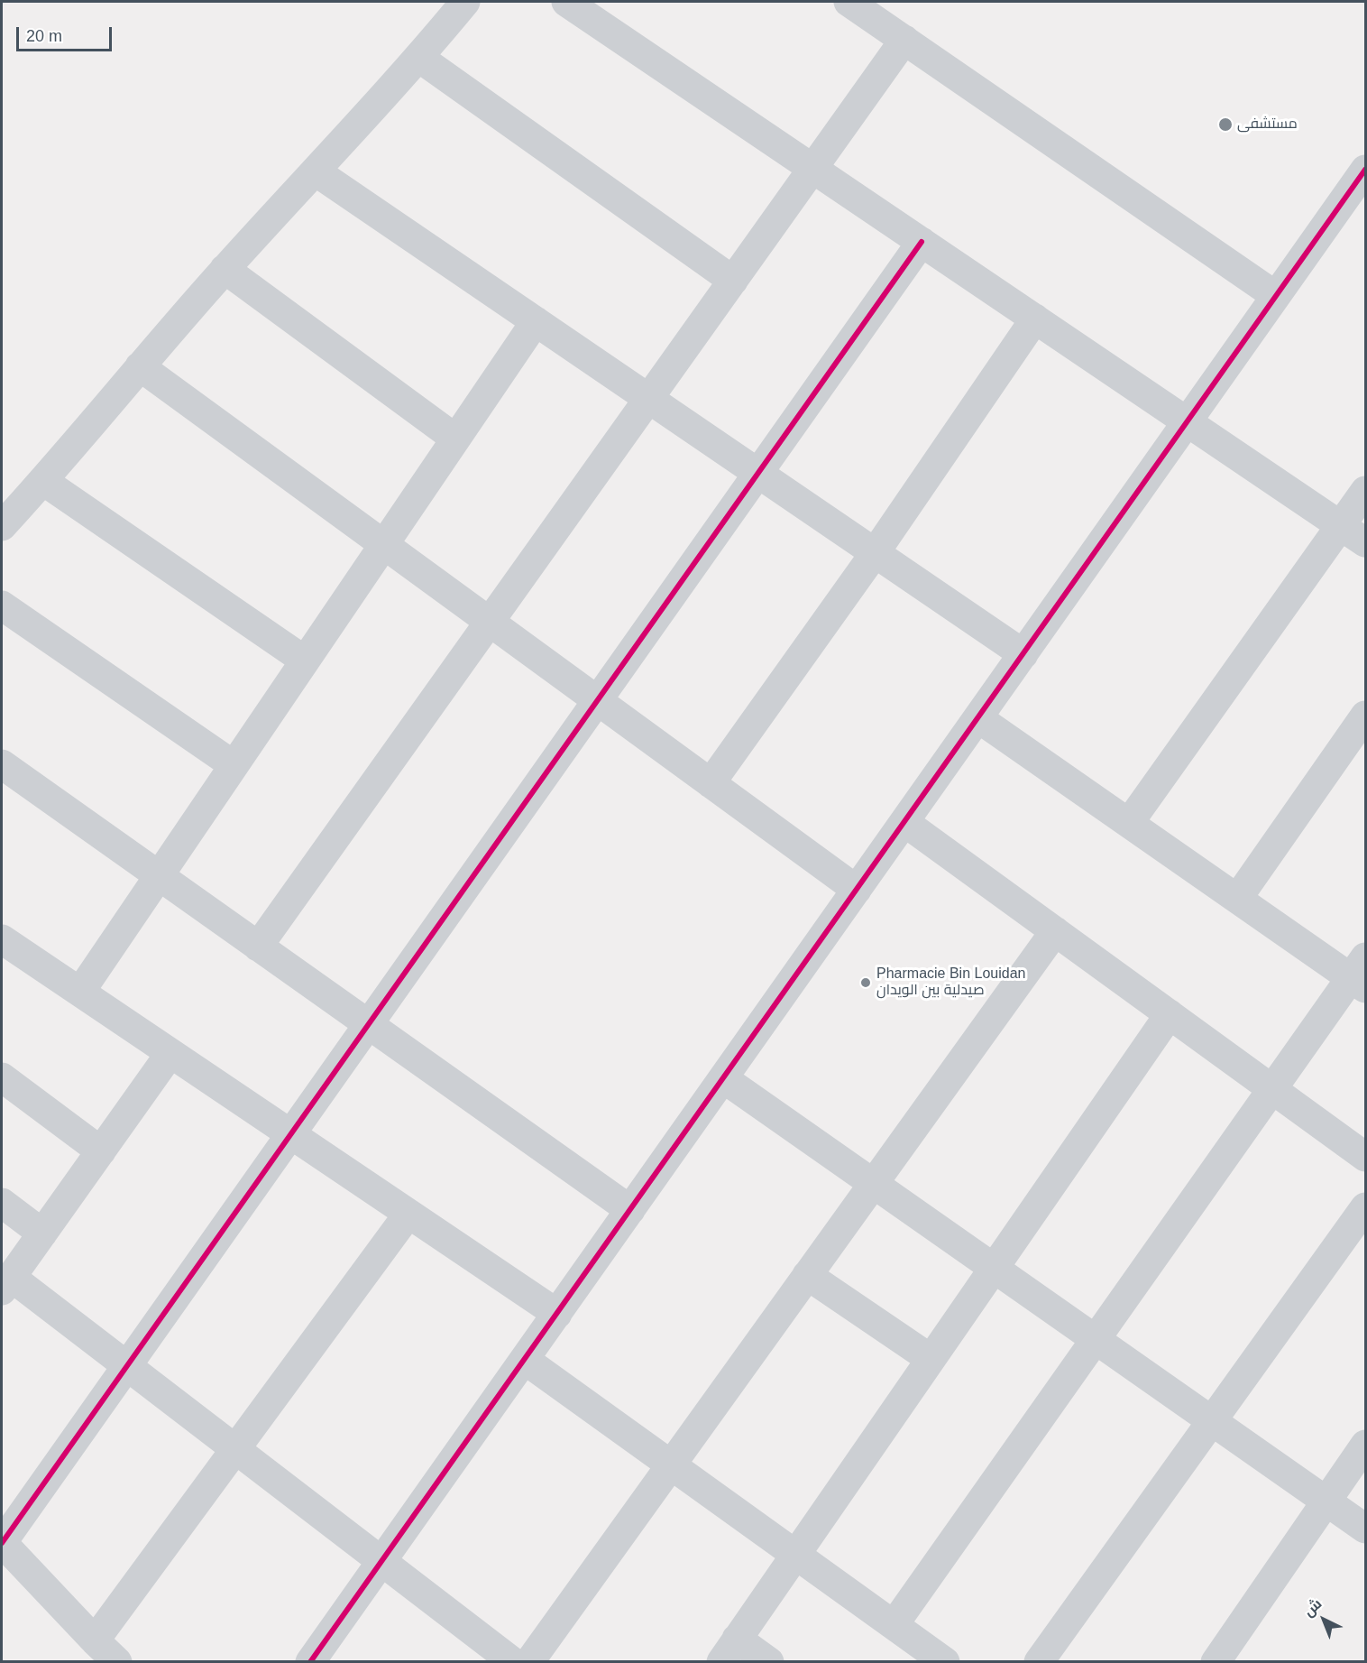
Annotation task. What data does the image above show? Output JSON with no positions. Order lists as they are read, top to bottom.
{
  "places": ["مستشفى", "Pharmacie Bin Louidan صيدلية بين الويدان"],
  "scale_bar": "20 m",
  "north": "top left"
}
